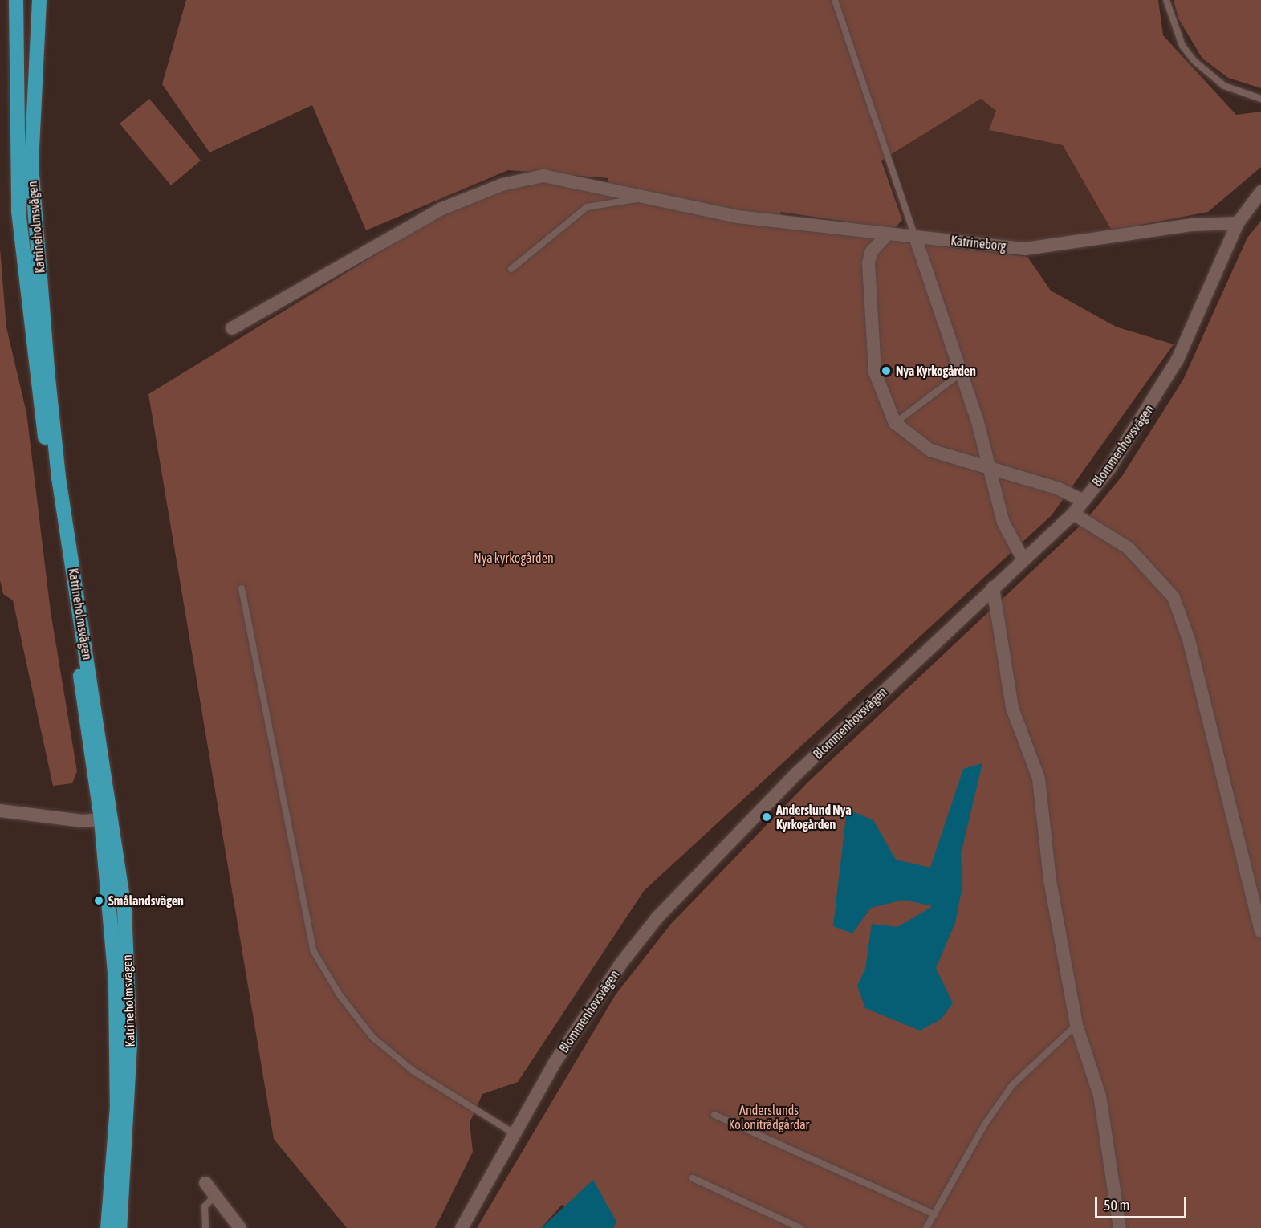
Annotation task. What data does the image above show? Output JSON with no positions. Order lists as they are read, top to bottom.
{
  "streets": {
    "main road": ["Katrineholmsvägen"],
    "street": ["Katrineborg", "Blommenhovsvägen"]
  },
  "crossings": [
    ["Katrineborg", "Blommenhovsvägen"]
  ],
  "parks": ["Nya kyrkogården", "Anderslunds Koloniträdgårdar"],
  "places": ["Nya Kyrkogården", "Anderslund Nya Kyrkogården", "Smålandsvägen"],
  "scale_bar": "50 m"
}
